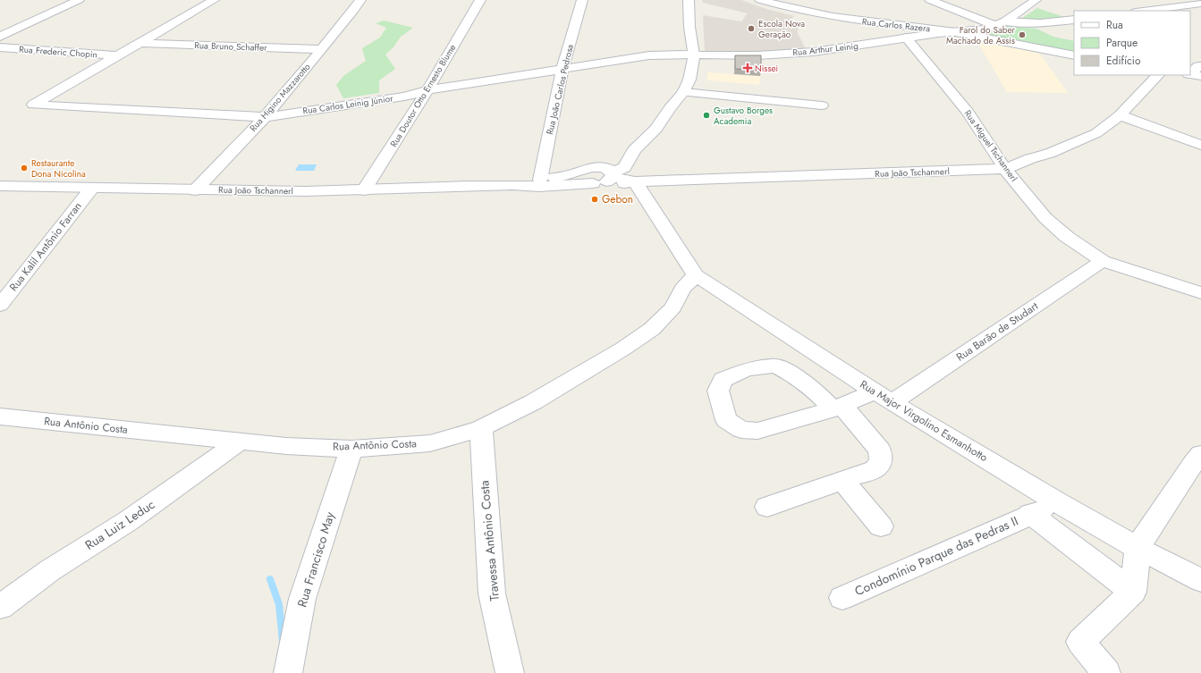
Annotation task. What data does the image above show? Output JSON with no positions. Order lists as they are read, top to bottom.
{
  "streets": {
    "street": [
      "Rua Carlos Razera",
      "Rua Bruno Schaffer",
      "Rua Arthur Leinig",
      "Rua Frederic Chopin",
      "Rua João Carlos Pedrosa",
      "Rua Doutor Otto Ernesto Blume",
      "Rua Higino Mazzarotto",
      "Rua Carlos Leinig Júnior",
      "Rua Miguel Tschannerl",
      "Rua João Tschannerl",
      "Rua Kalil Antônio Farran",
      "Rua Barão de Studart",
      "Rua Major Virgolino Esmanhotto",
      "Rua Antônio Costa",
      "Rua Luiz Leduc",
      "Travessa Antônio Costa",
      "Condomínio Parque das Pedras II",
      "Rua Francisco May"
    ]
  },
  "crossings": [
    ["Rua Carlos Razera", "Rua Arthur Leinig"],
    ["Rua Bruno Schaffer", "Rua Higino Mazzarotto"],
    ["Rua Arthur Leinig", "Rua Carlos Leinig Júnior"],
    ["Rua Arthur Leinig", "Rua Miguel Tschannerl"],
    ["Rua Frederic Chopin", "Rua Carlos Leinig Júnior"],
    ["Rua João Carlos Pedrosa", "Rua Carlos Leinig Júnior"],
    ["Rua João Carlos Pedrosa", "Rua João Tschannerl"],
    ["Rua Doutor Otto Ernesto Blume", "Rua Carlos Leinig Júnior"],
    ["Rua Doutor Otto Ernesto Blume", "Rua João Tschannerl"],
    ["Rua Higino Mazzarotto", "Rua Carlos Leinig Júnior"],
    ["Rua Higino Mazzarotto", "Rua João Tschannerl"],
    ["Rua Miguel Tschannerl", "Rua João Tschannerl"],
    ["Rua Miguel Tschannerl", "Rua Barão de Studart"],
    ["Rua João Tschannerl", "Rua Kalil Antônio Farran"],
    ["Rua João Tschannerl", "Rua Major Virgolino Esmanhotto"],
    ["Rua Barão de Studart", "Rua Major Virgolino Esmanhotto"],
    ["Rua Major Virgolino Esmanhotto", "Rua Antônio Costa"],
    ["Rua Major Virgolino Esmanhotto", "Condomínio Parque das Pedras II"],
    ["Rua Antônio Costa", "Rua Luiz Leduc"],
    ["Rua Antônio Costa", "Travessa Antônio Costa"],
    ["Rua Antônio Costa", "Rua Francisco May"]
  ],
  "places": {
    "other": [
      "Escola Nova Geração",
      "Farol do Saber Machado de Assis",
      "Gustavo Borges Academia",
      "Restaurante Dona Nicolina",
      "Gebon"
    ],
    "health": ["Nissei"]
  },
  "legend": ["Rua", "Parque", "Edifício"]
}
